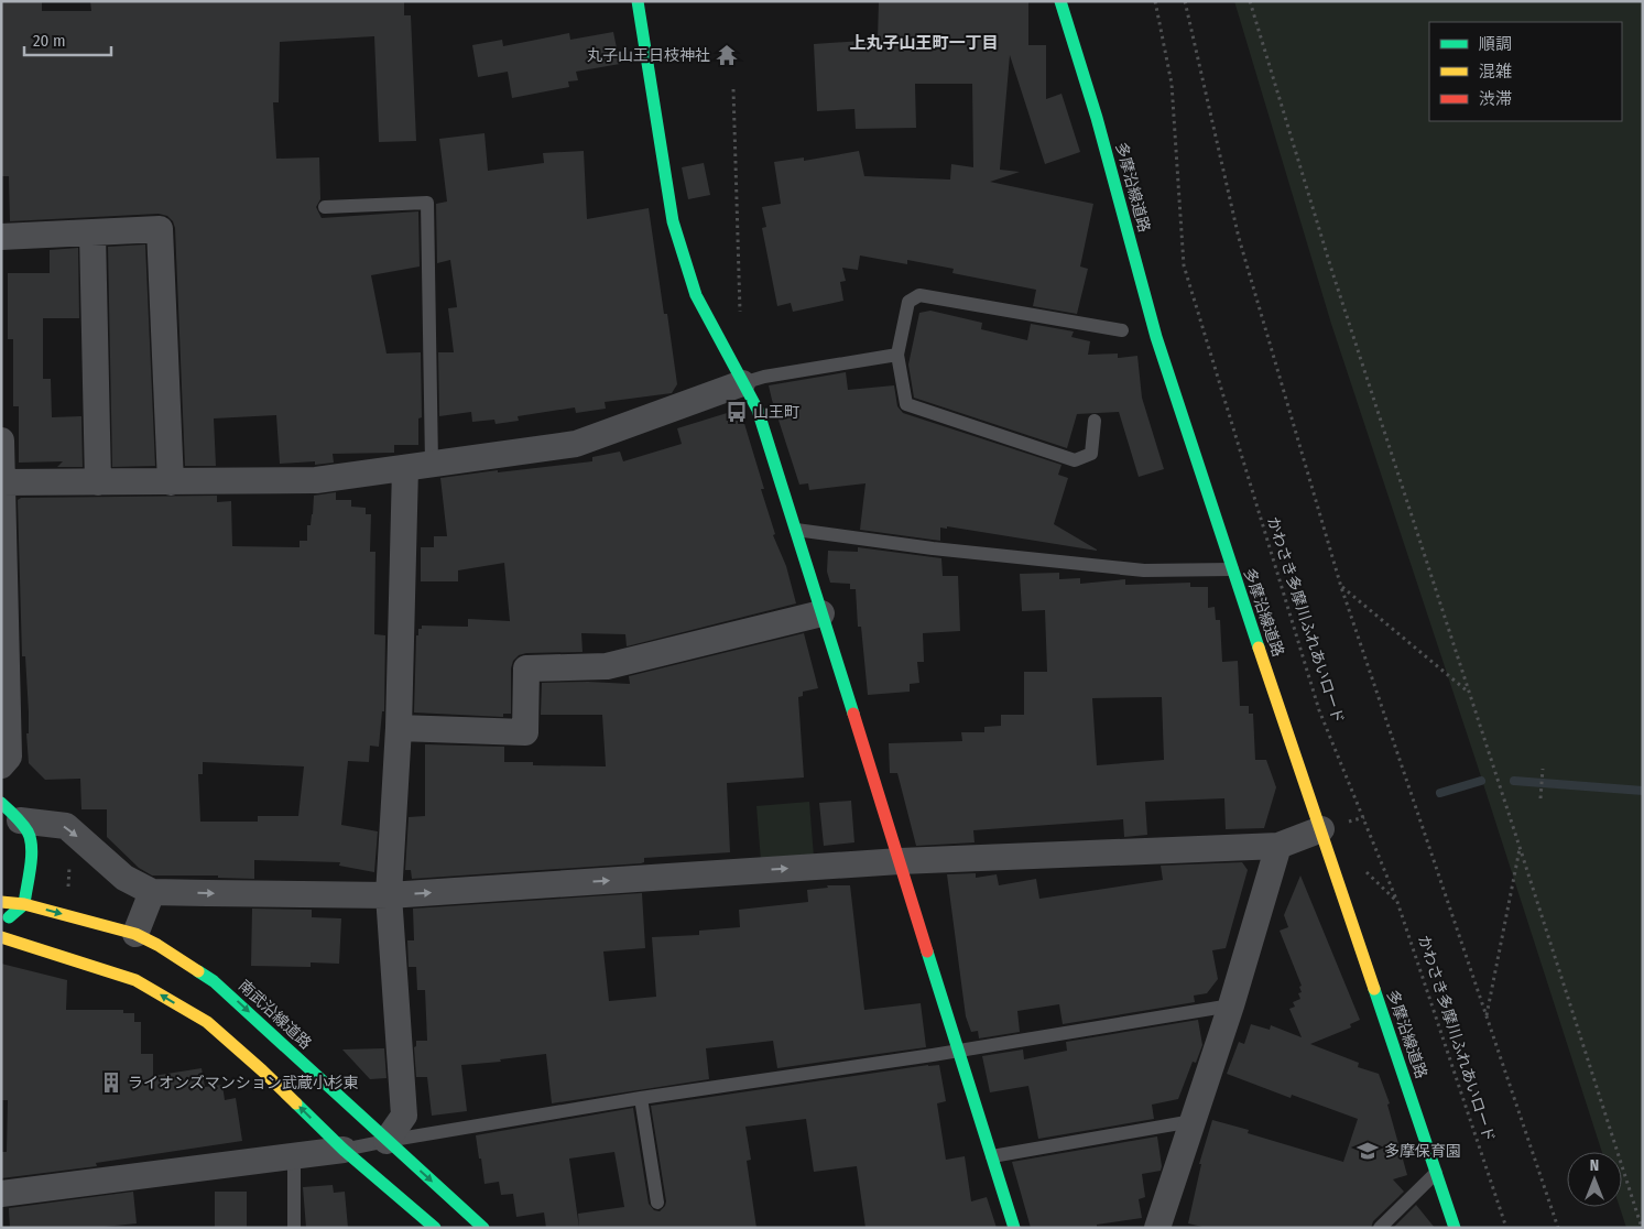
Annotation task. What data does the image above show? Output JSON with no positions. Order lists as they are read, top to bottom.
{
  "streets": {
    "street": ["多摩沿線道路", "南武沿線道路"],
    "path": ["かわさき多摩川ふれあいロード"]
  },
  "districts": ["上丸子山王町一丁目"],
  "places": {
    "temple": ["丸子山王日枝神社"],
    "bus stop": ["山王町"],
    "building": ["ライオンズマンション武蔵小杉東"],
    "school or university": ["多摩保育園"]
  },
  "legend": ["順調", "混雑", "渋滞"],
  "scale_bar": "20 m",
  "north": "top"
}
